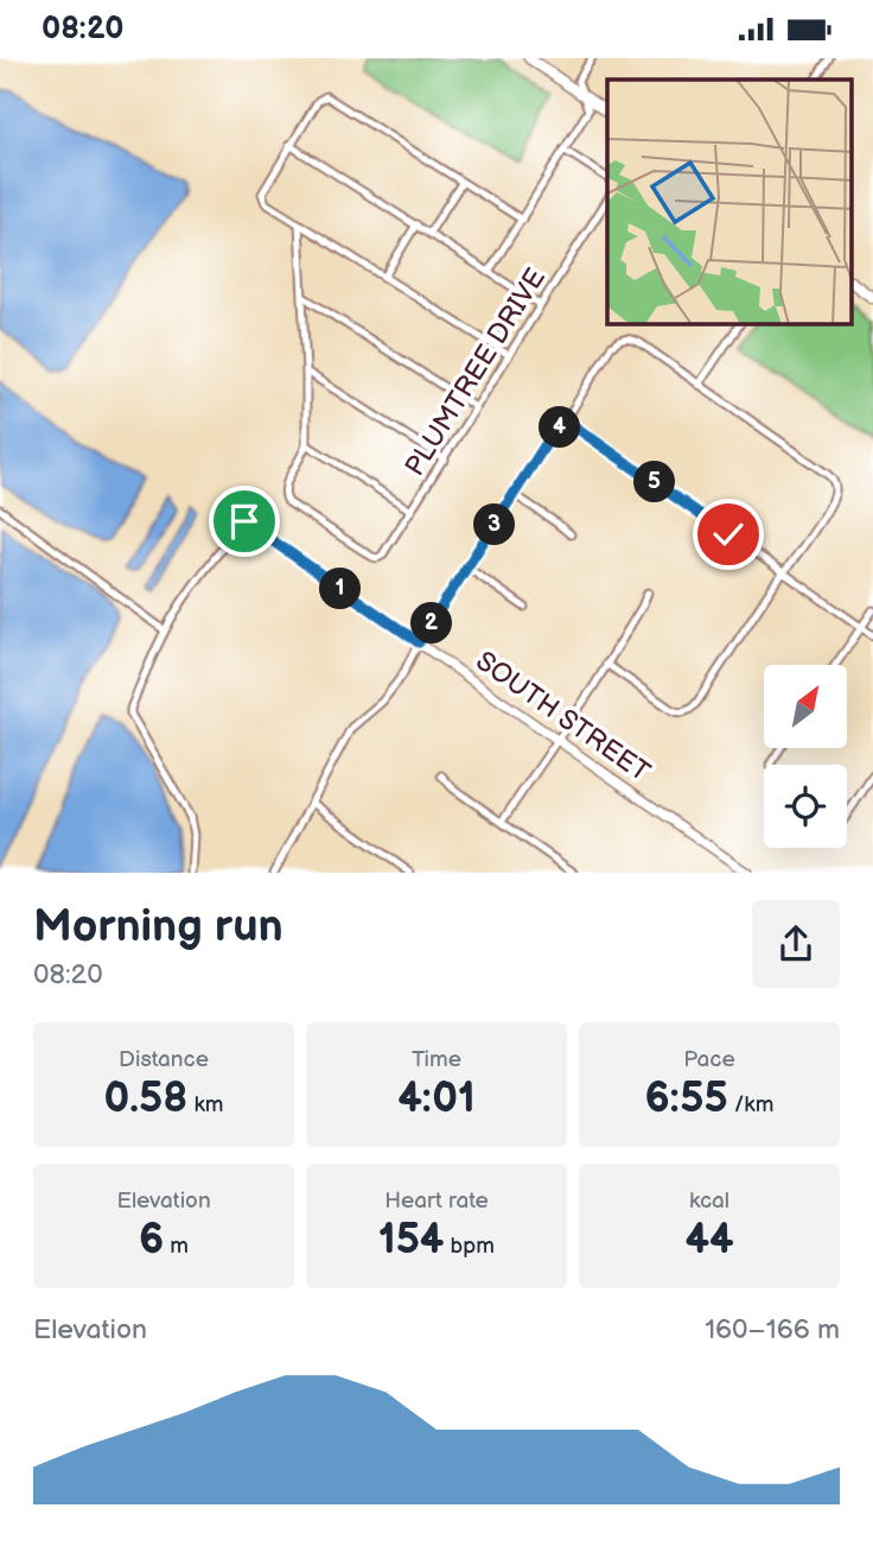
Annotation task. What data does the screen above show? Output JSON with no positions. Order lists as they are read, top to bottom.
{
  "streets": {
    "street": ["PLUMTREE DRIVE", "SOUTH STREET"]
  },
  "north": "top right",
  "page": {
    "status": "08:20",
    "pins": [
      "4",
      "5",
      "3",
      "1",
      "2"
    ],
    "heading": ["Morning run", "08:20"],
    "stats": [
      ["Distance", "0.58 km"],
      ["Time", "4:01"],
      ["Pace", "6:55 /km"],
      ["Elevation", "6 m"],
      ["Heart rate", "154 bpm"],
      ["kcal", "44"]
    ],
    "chart": ["Elevation", "160–166 m"]
  }
}
